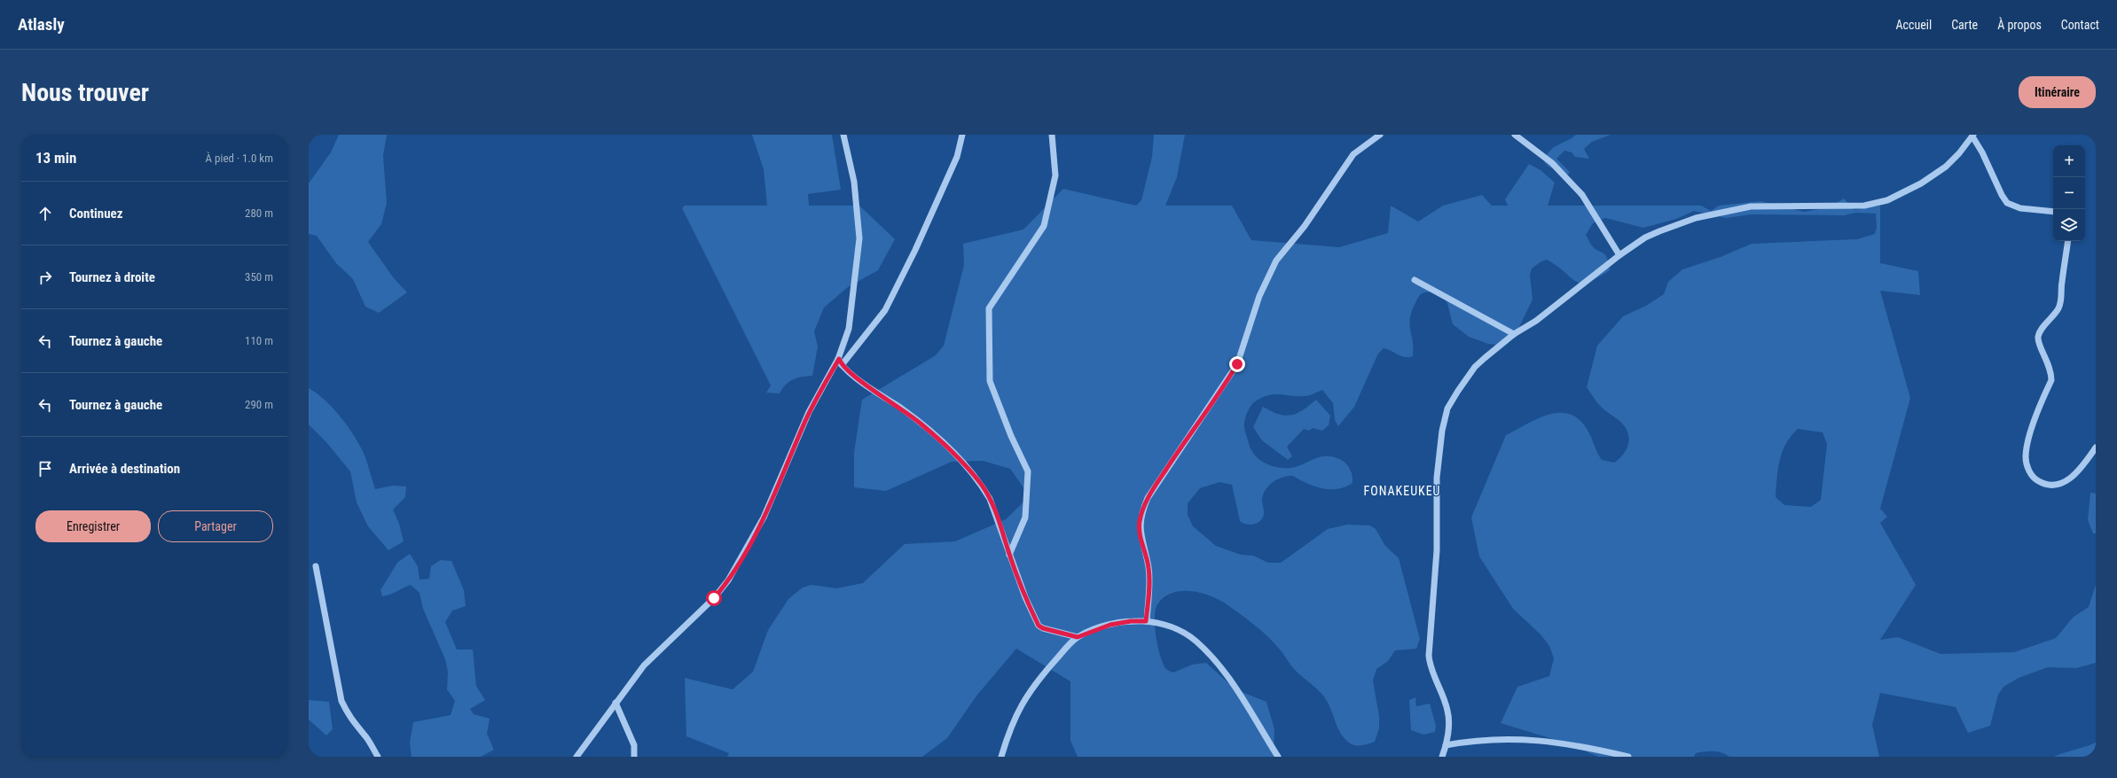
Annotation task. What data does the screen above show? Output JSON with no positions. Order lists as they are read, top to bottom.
{
  "districts": ["FONAKEUKEU"],
  "page": {
    "header": "Atlasly",
    "nav": [
      "Accueil",
      "Carte",
      "À propos",
      "Contact"
    ],
    "buttons": [
      "Itinéraire",
      ["Enregistrer", "Partager"]
    ],
    "title": "Nous trouver",
    "heading": ["13 min", "À pied · 1.0 km"],
    "map_buttons": ["+", "−"],
    "list": [
      ["Continuez", "280 m"],
      ["Tournez à droite", "350 m"],
      ["Tournez à gauche", "110 m"],
      ["Tournez à gauche", "290 m"],
      "Arrivée à destination"
    ]
  }
}
